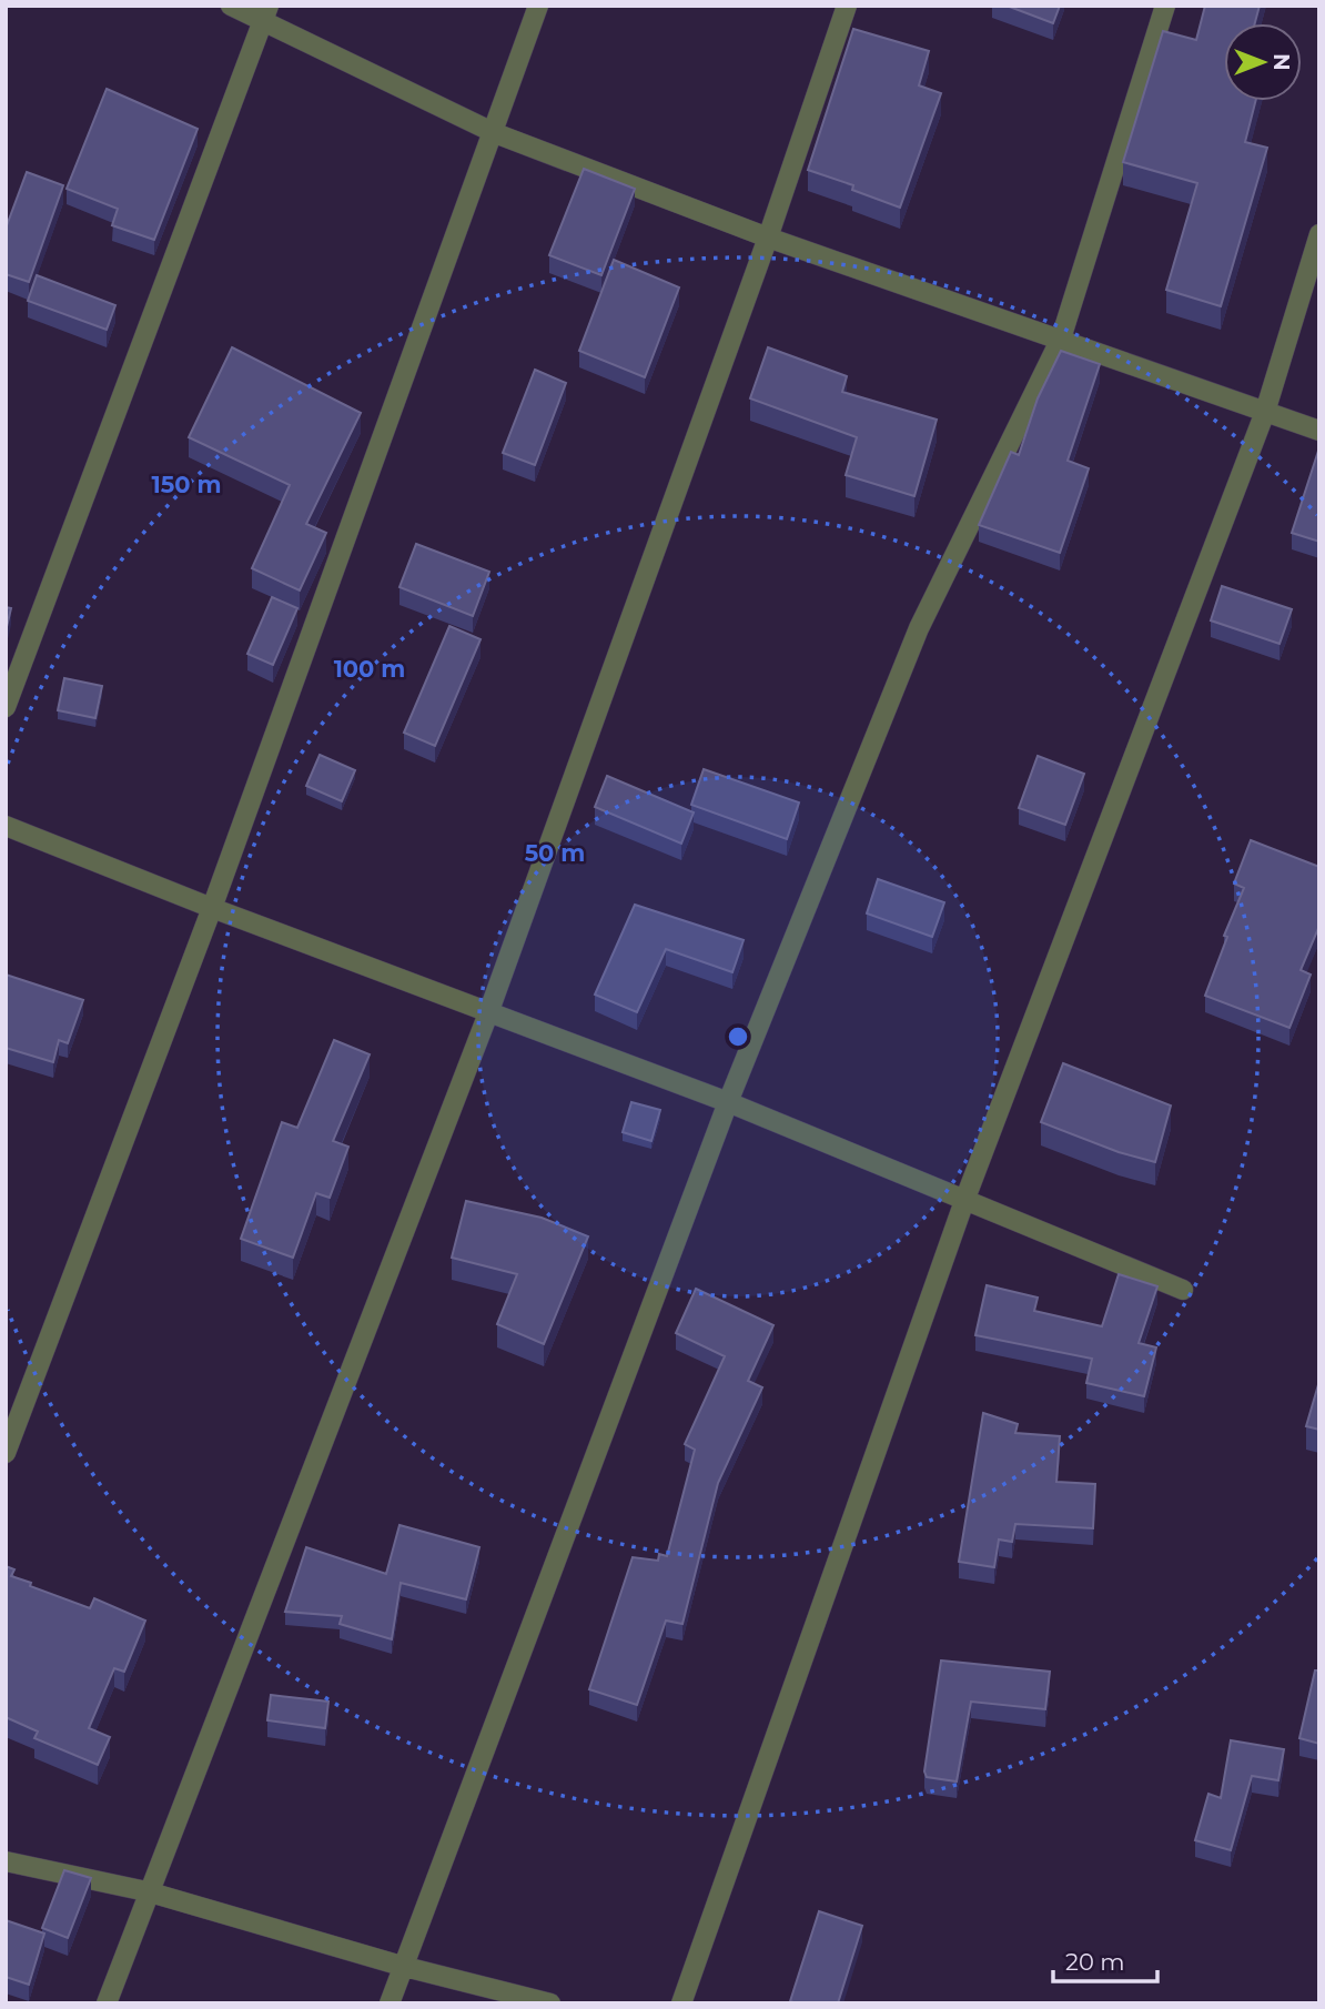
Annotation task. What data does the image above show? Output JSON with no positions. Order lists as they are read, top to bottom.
{
  "scale_bar": "20 m",
  "north": "right",
  "rings": ["150 m", "100 m", "50 m"]
}
